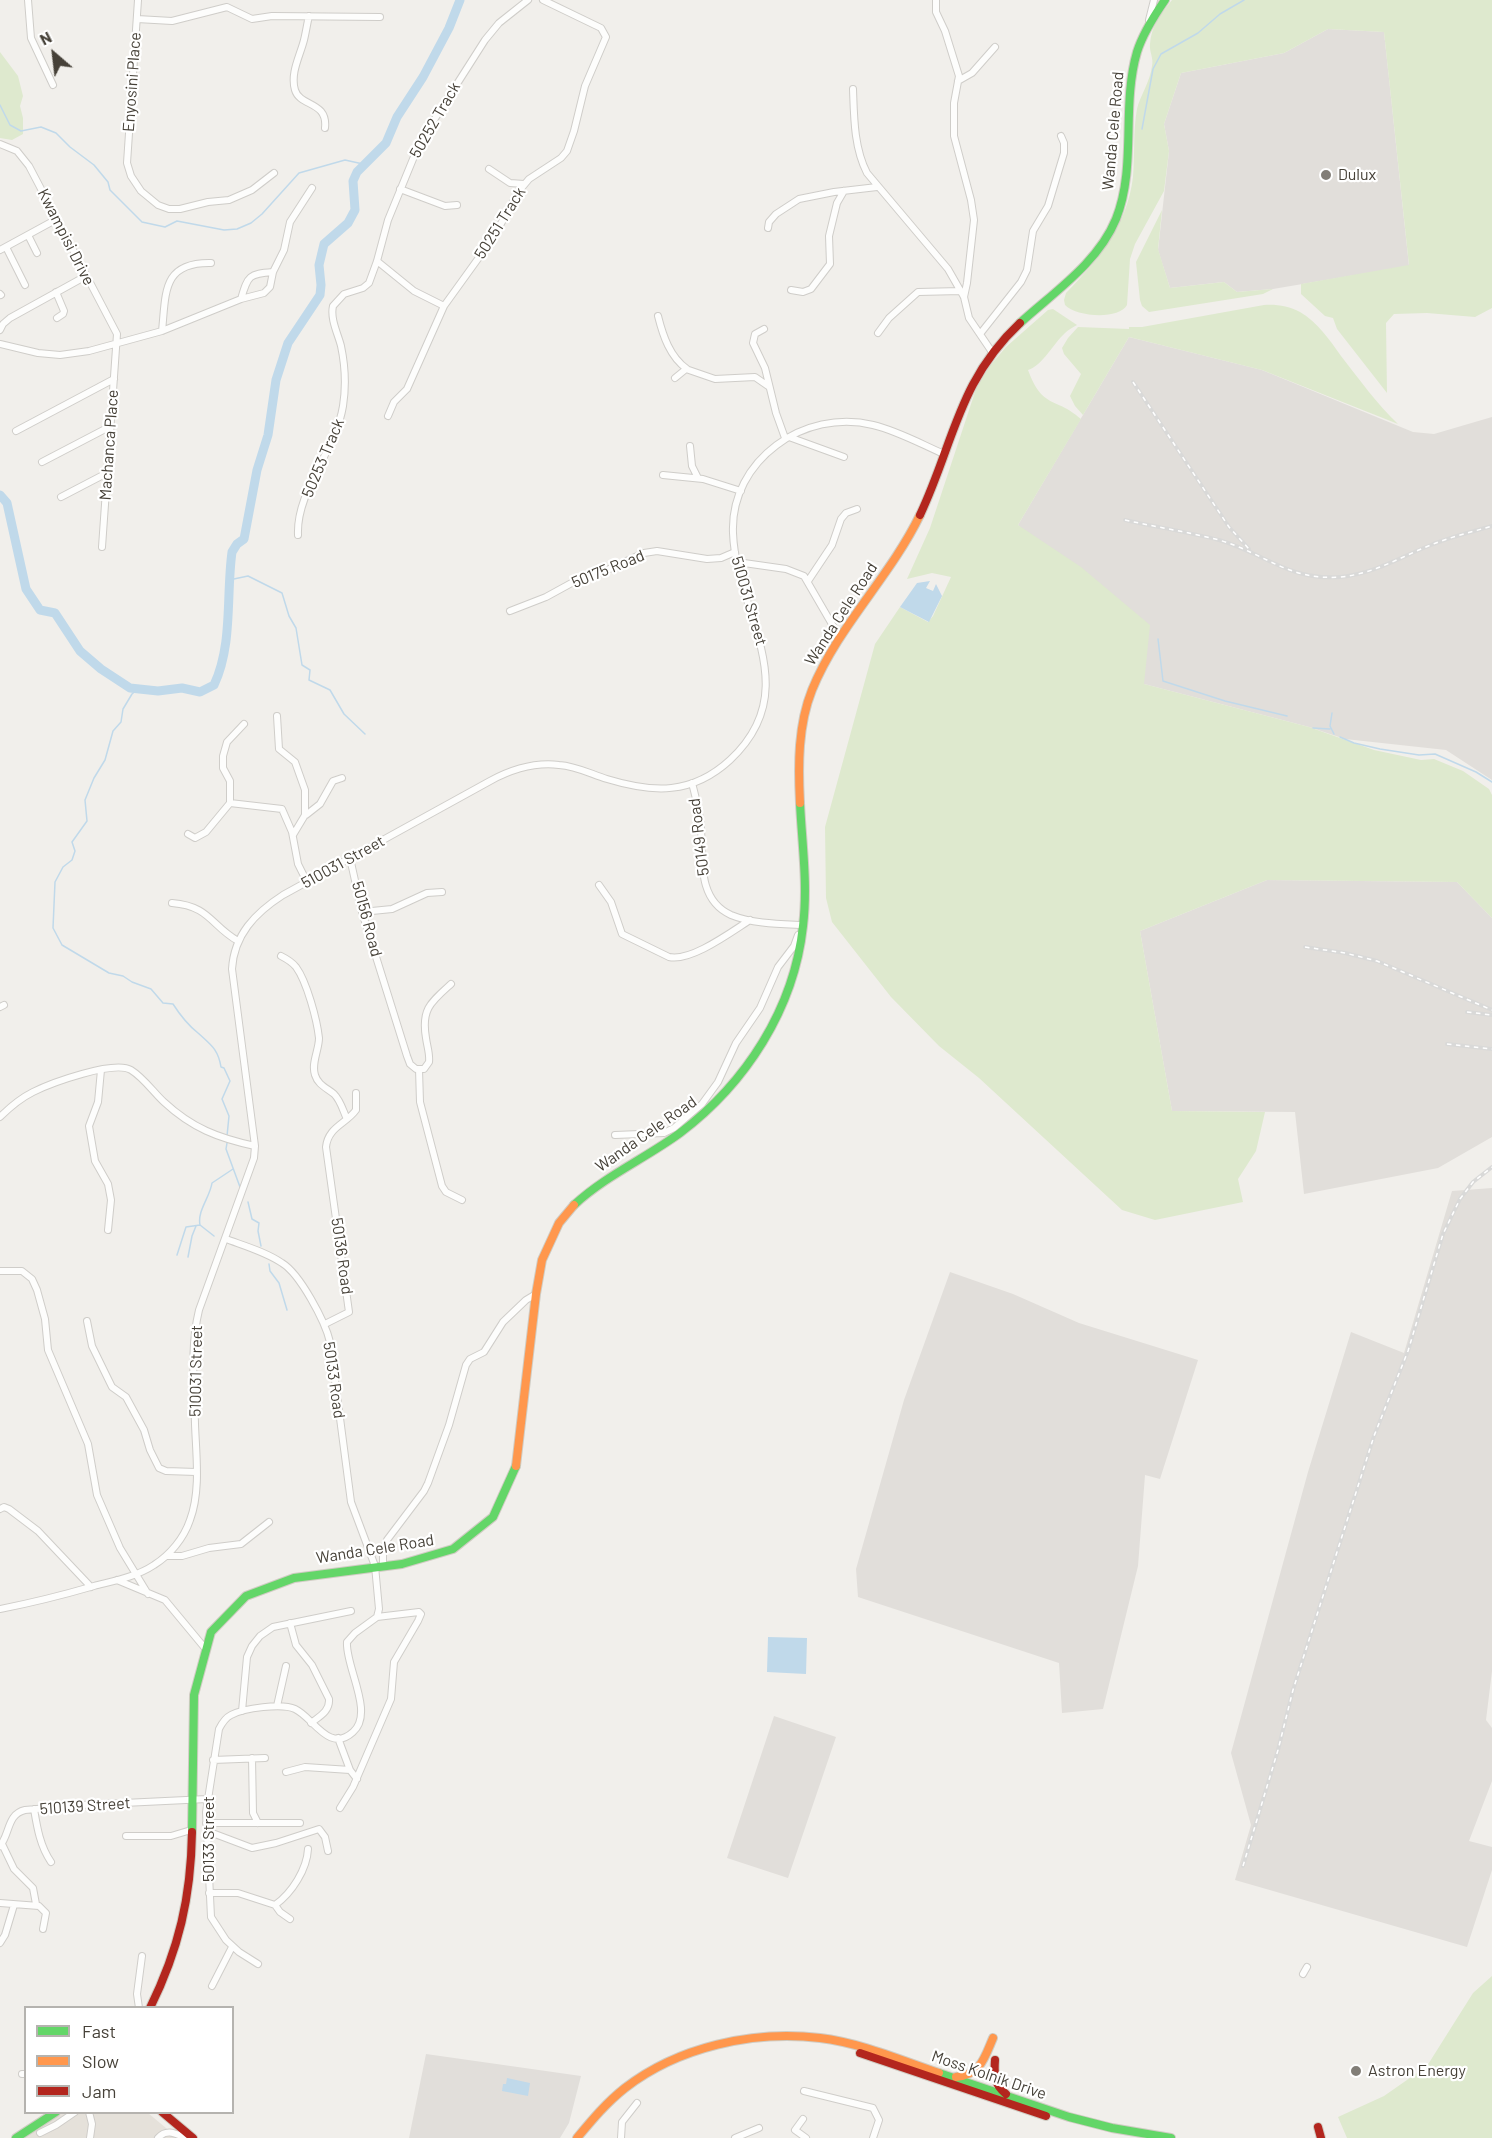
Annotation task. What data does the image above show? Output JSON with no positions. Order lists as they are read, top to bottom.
{
  "streets": {
    "street": [
      "Enyosini Place",
      "50252 Track",
      "Wanda Cele Road",
      "50251 Track",
      "Kwampisi Drive",
      "Machanca Place",
      "50253 Track",
      "50175 Road",
      "510031 Street",
      "50149 Road",
      "50156 Road",
      "50136 Road",
      "50133 Road",
      "510139 Street",
      "50133 Street",
      "Moss Kolnik Drive"
    ]
  },
  "crossings": [
    ["50252 Track", "50253 Track"],
    ["Wanda Cele Road", "510031 Street"],
    ["Wanda Cele Road", "50149 Road"],
    ["Wanda Cele Road", "50133 Road"],
    ["Wanda Cele Road", "510139 Street"],
    ["Kwampisi Drive", "Machanca Place"],
    ["50175 Road", "510031 Street"],
    ["510031 Street", "50149 Road"],
    ["510031 Street", "50156 Road"],
    ["510031 Street", "50133 Road"],
    ["50136 Road", "50133 Road"],
    ["510139 Street", "50133 Street"]
  ],
  "places": ["Dulux", "Astron Energy"],
  "legend": ["Fast", "Slow", "Jam"],
  "north": "top left"
}
